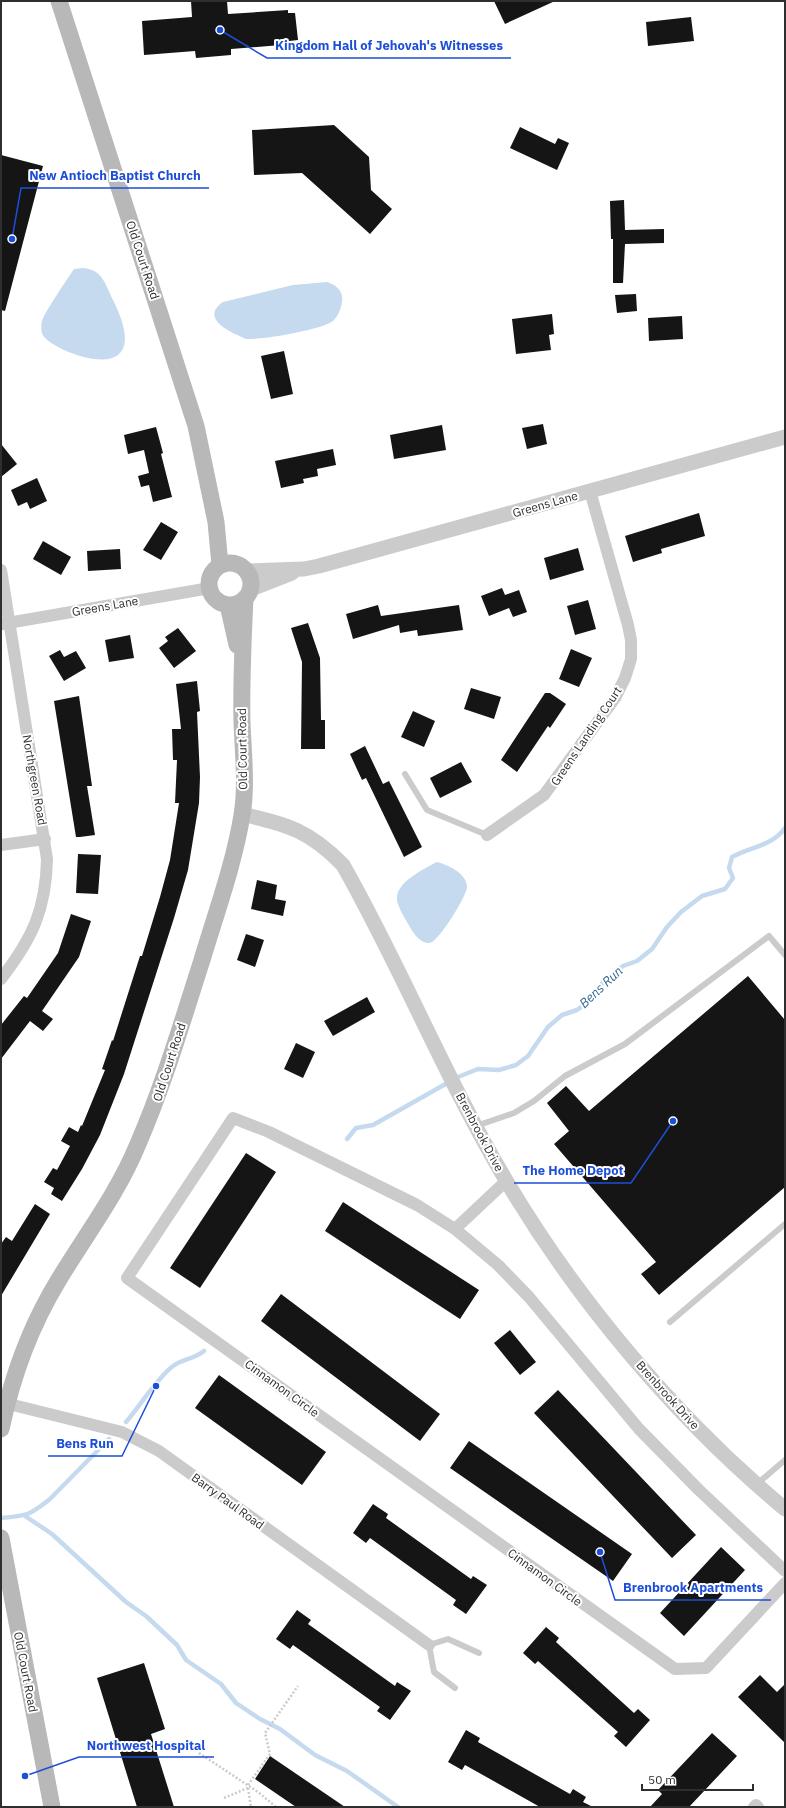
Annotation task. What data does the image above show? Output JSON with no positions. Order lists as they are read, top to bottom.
{
  "streets": {
    "main road": ["Old Court Road"],
    "street": [
      "Greens Lane",
      "Greens Landing Court",
      "Northgreen Road",
      "Brenbrook Drive",
      "Cinnamon Circle",
      "Barry Paul Road"
    ]
  },
  "crossings": [
    ["Old Court Road", "Greens Lane"],
    ["Old Court Road", "Brenbrook Drive"],
    ["Old Court Road", "Barry Paul Road"],
    ["Greens Lane", "Greens Landing Court"],
    ["Greens Lane", "Northgreen Road"]
  ],
  "water": ["Bens Run"],
  "places": [
    "Kingdom Hall of Jehovah's Witnesses",
    "New Antioch Baptist Church",
    "The Home Depot",
    "Bens Run",
    "Brenbrook Apartments",
    "Northwest Hospital"
  ],
  "scale_bar": "50 m"
}
